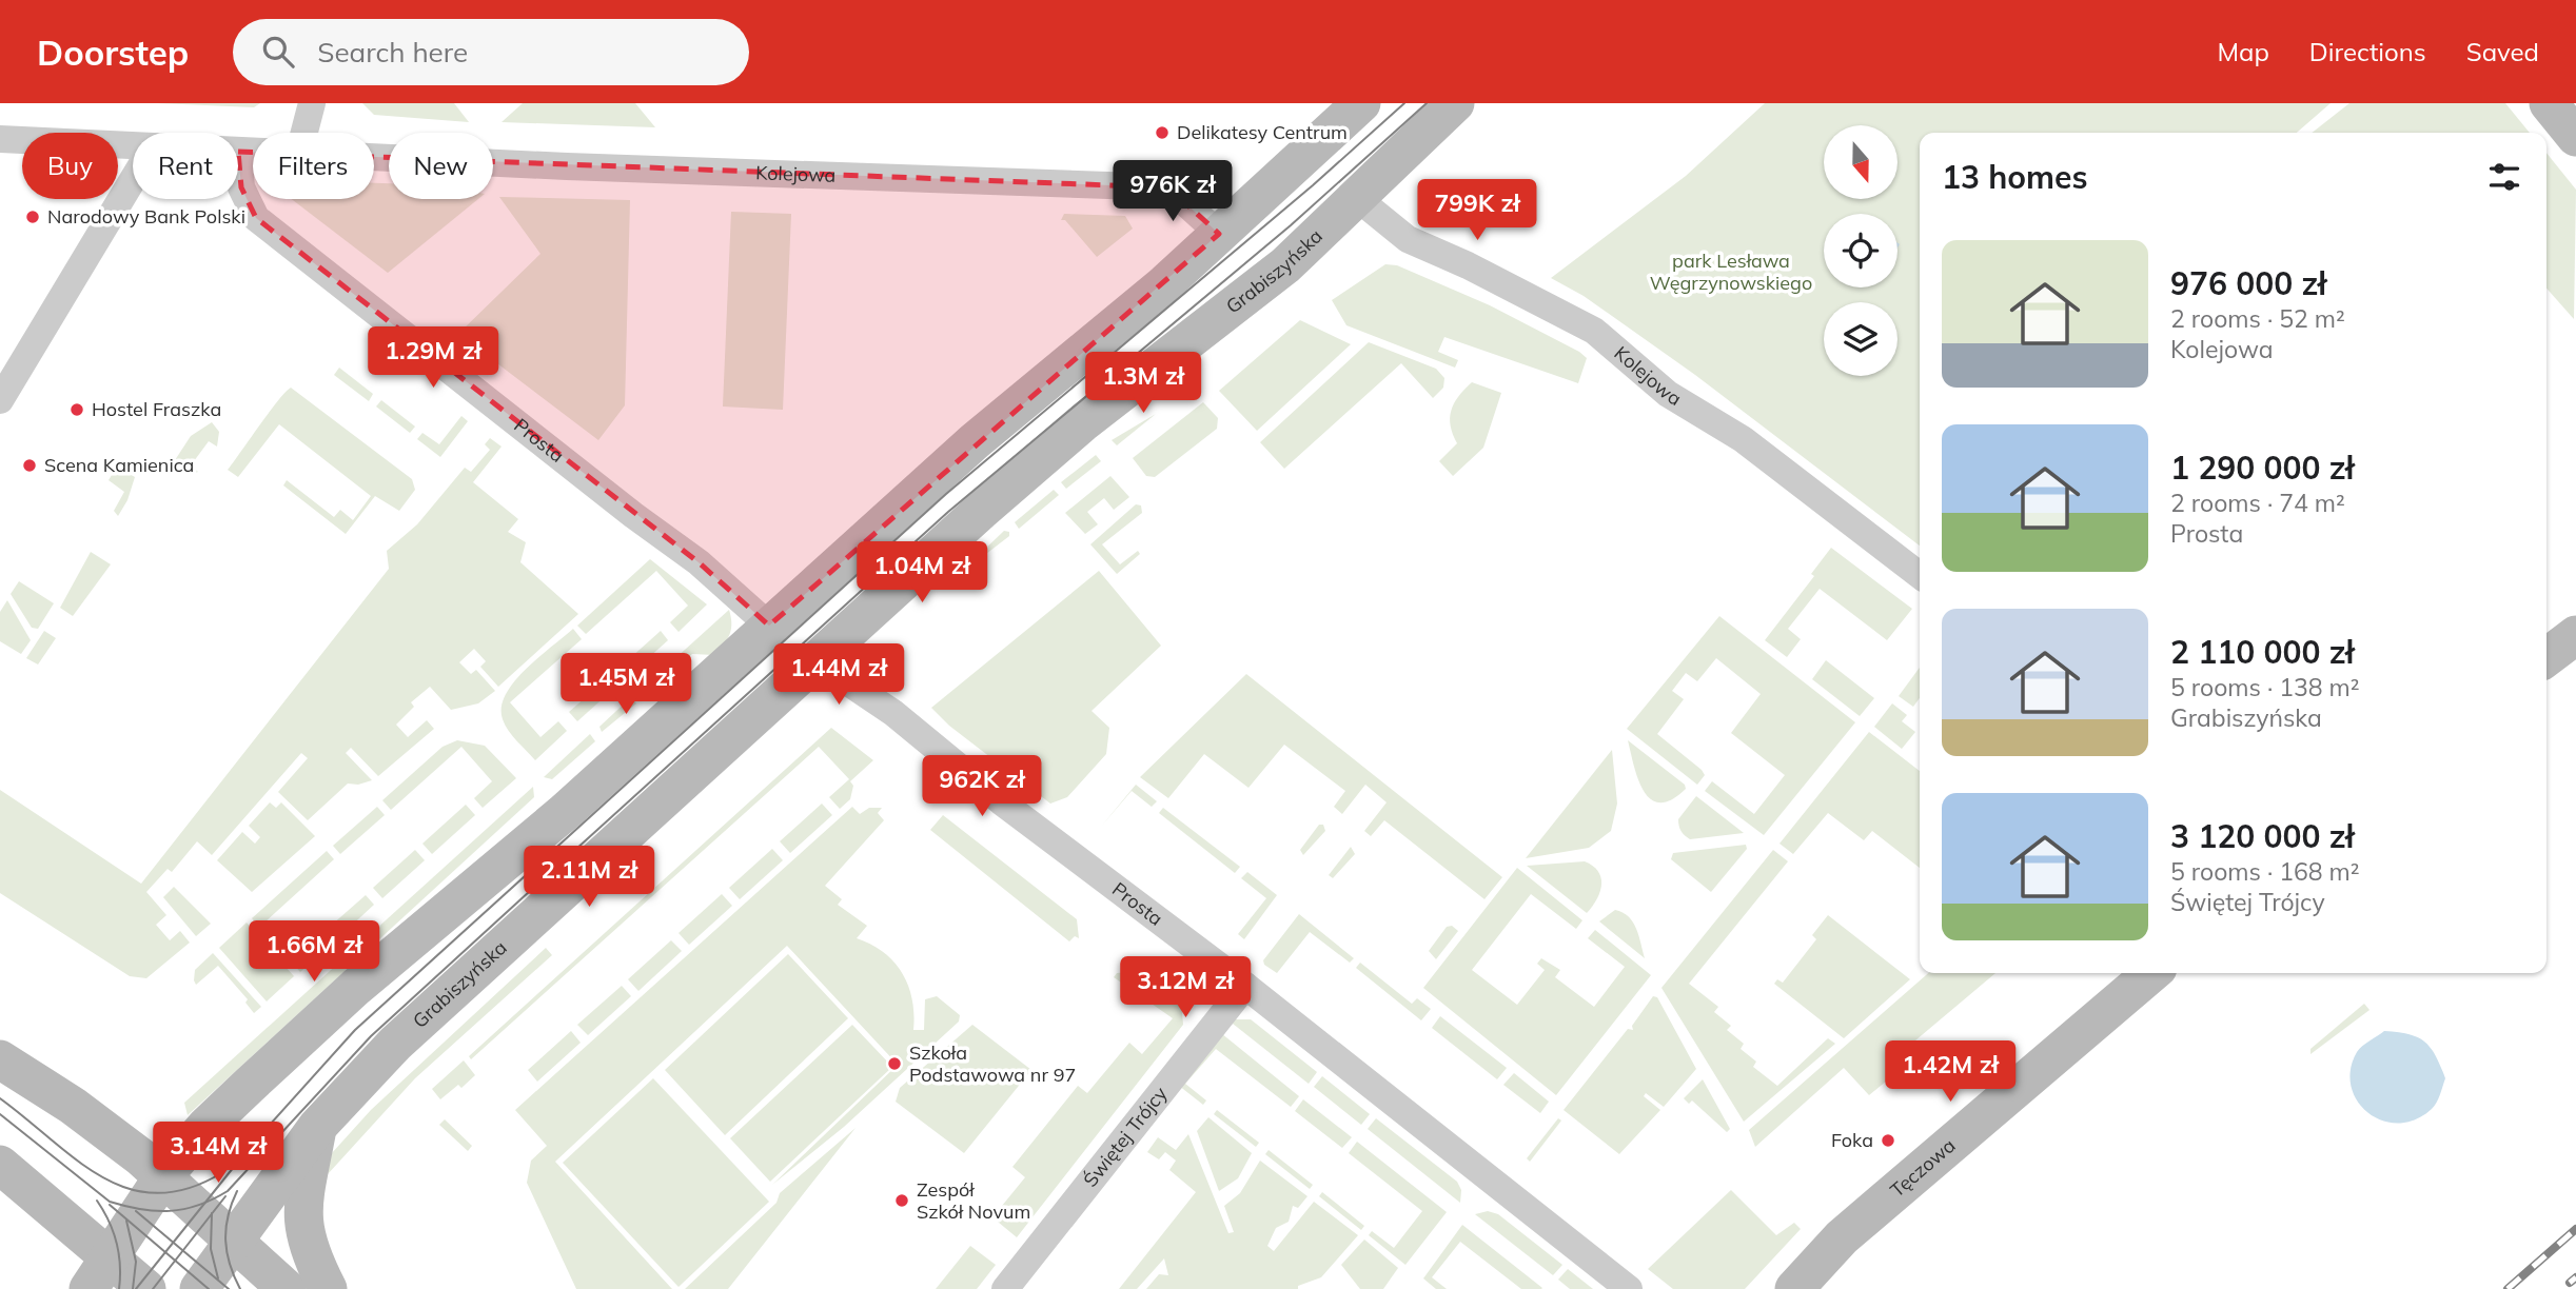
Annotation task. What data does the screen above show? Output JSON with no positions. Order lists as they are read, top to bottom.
{
  "streets": {
    "main road": ["Grabiszyńska", "Tęczowa"],
    "street": ["Kolejowa", "Prosta", "Świętej Trójcy"]
  },
  "crossings": [
    ["Kolejowa", "Grabiszyńska"],
    ["Kolejowa", "Prosta"],
    ["Grabiszyńska", "Prosta"],
    ["Prosta", "Świętej Trójcy"]
  ],
  "parks": ["park Lesława Węgrzynowskiego"],
  "places": [
    "Delikatesy Centrum",
    "Narodowy Bank Polski",
    "Hostel Fraszka",
    "Scena Kamienica",
    "Szkoła Podstawowa nr 97",
    "Foka",
    "Zespół Szkół Novum"
  ],
  "north": "bottom",
  "page": {
    "header": "Doorstep",
    "search": "Search here",
    "nav": ["Map", "Directions", "Saved"],
    "chip": [
      "Buy",
      "Rent",
      "Filters",
      "New"
    ],
    "heading": "13 homes",
    "price": [
      "976K zł",
      "799K zł",
      "1.29M zł",
      "1.3M zł",
      "1.04M zł",
      "1.44M zł",
      "1.45M zł",
      "962K zł",
      "2.11M zł",
      "1.66M zł",
      "3.12M zł",
      "1.42M zł",
      "3.14M zł"
    ],
    "list": [
      {
        "name": "976 000 zł",
        "note": "2 rooms · 52 m² · Kolejowa"
      },
      {
        "name": "1 290 000 zł",
        "note": "2 rooms · 74 m² · Prosta"
      },
      {
        "name": "2 110 000 zł",
        "note": "5 rooms · 138 m² · Grabiszyńska"
      },
      {
        "name": "3 120 000 zł",
        "note": "5 rooms · 168 m² · Świętej Trójcy"
      }
    ]
  }
}
